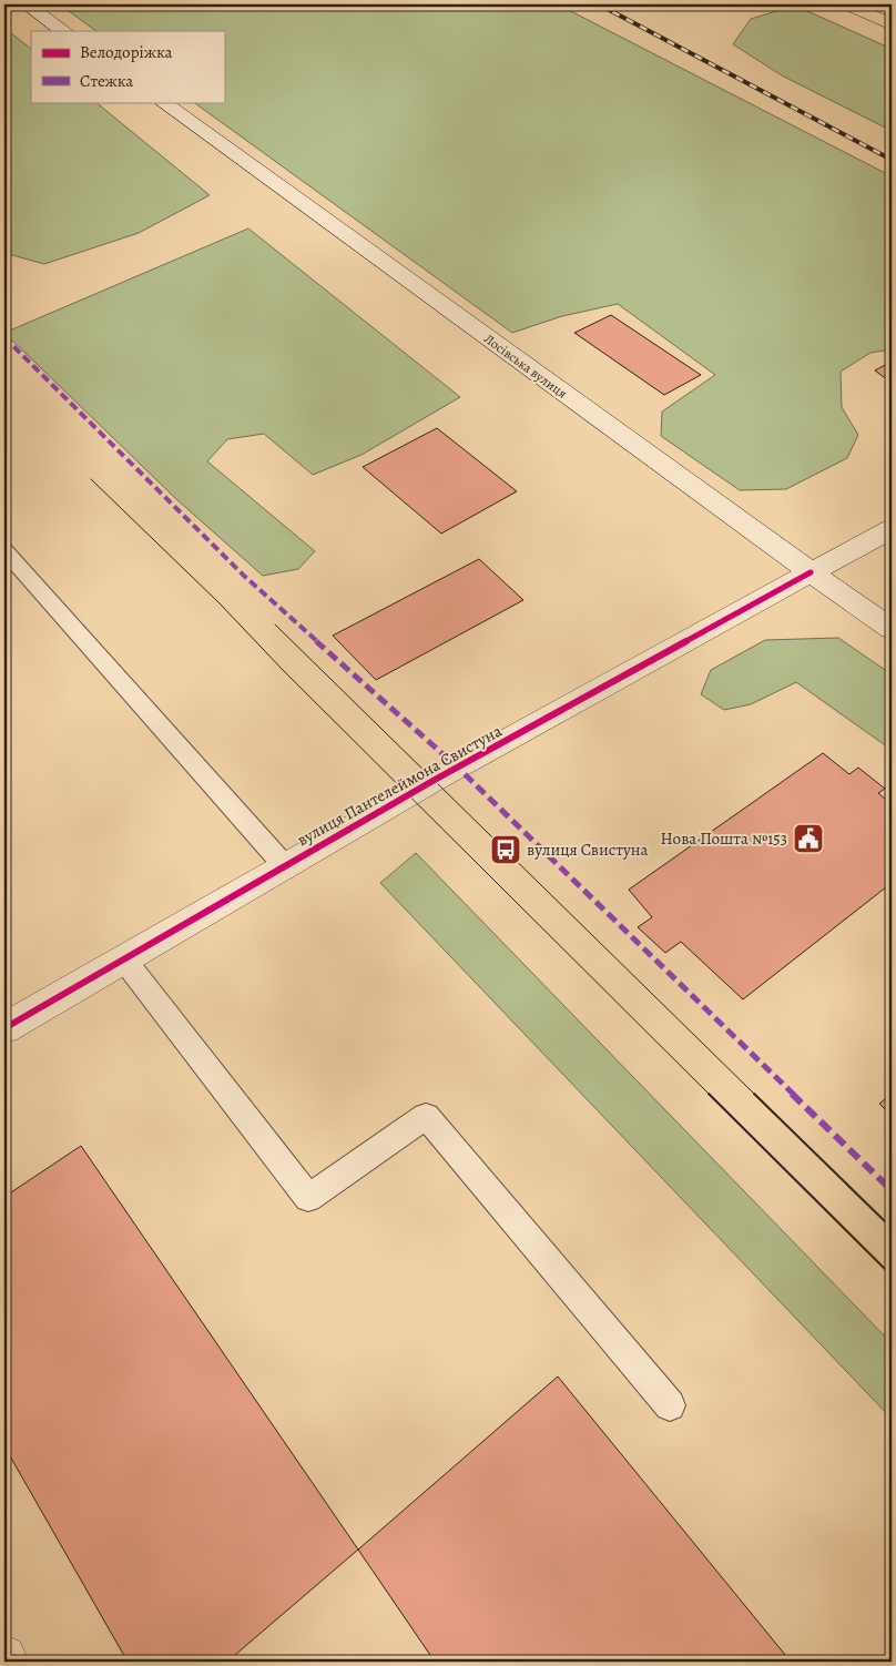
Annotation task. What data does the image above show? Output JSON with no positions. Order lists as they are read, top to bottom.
{
  "streets": {
    "main road": ["Лосівська вулиця", "вулиця Пантелеймона Свистуна"]
  },
  "crossings": [
    ["Лосівська вулиця", "вулиця Пантелеймона Свистуна"]
  ],
  "places": {
    "public building": ["Нова Пошта №153"],
    "bus stop": ["вулиця Свистуна"]
  },
  "legend": ["Велодоріжка", "Стежка"]
}
